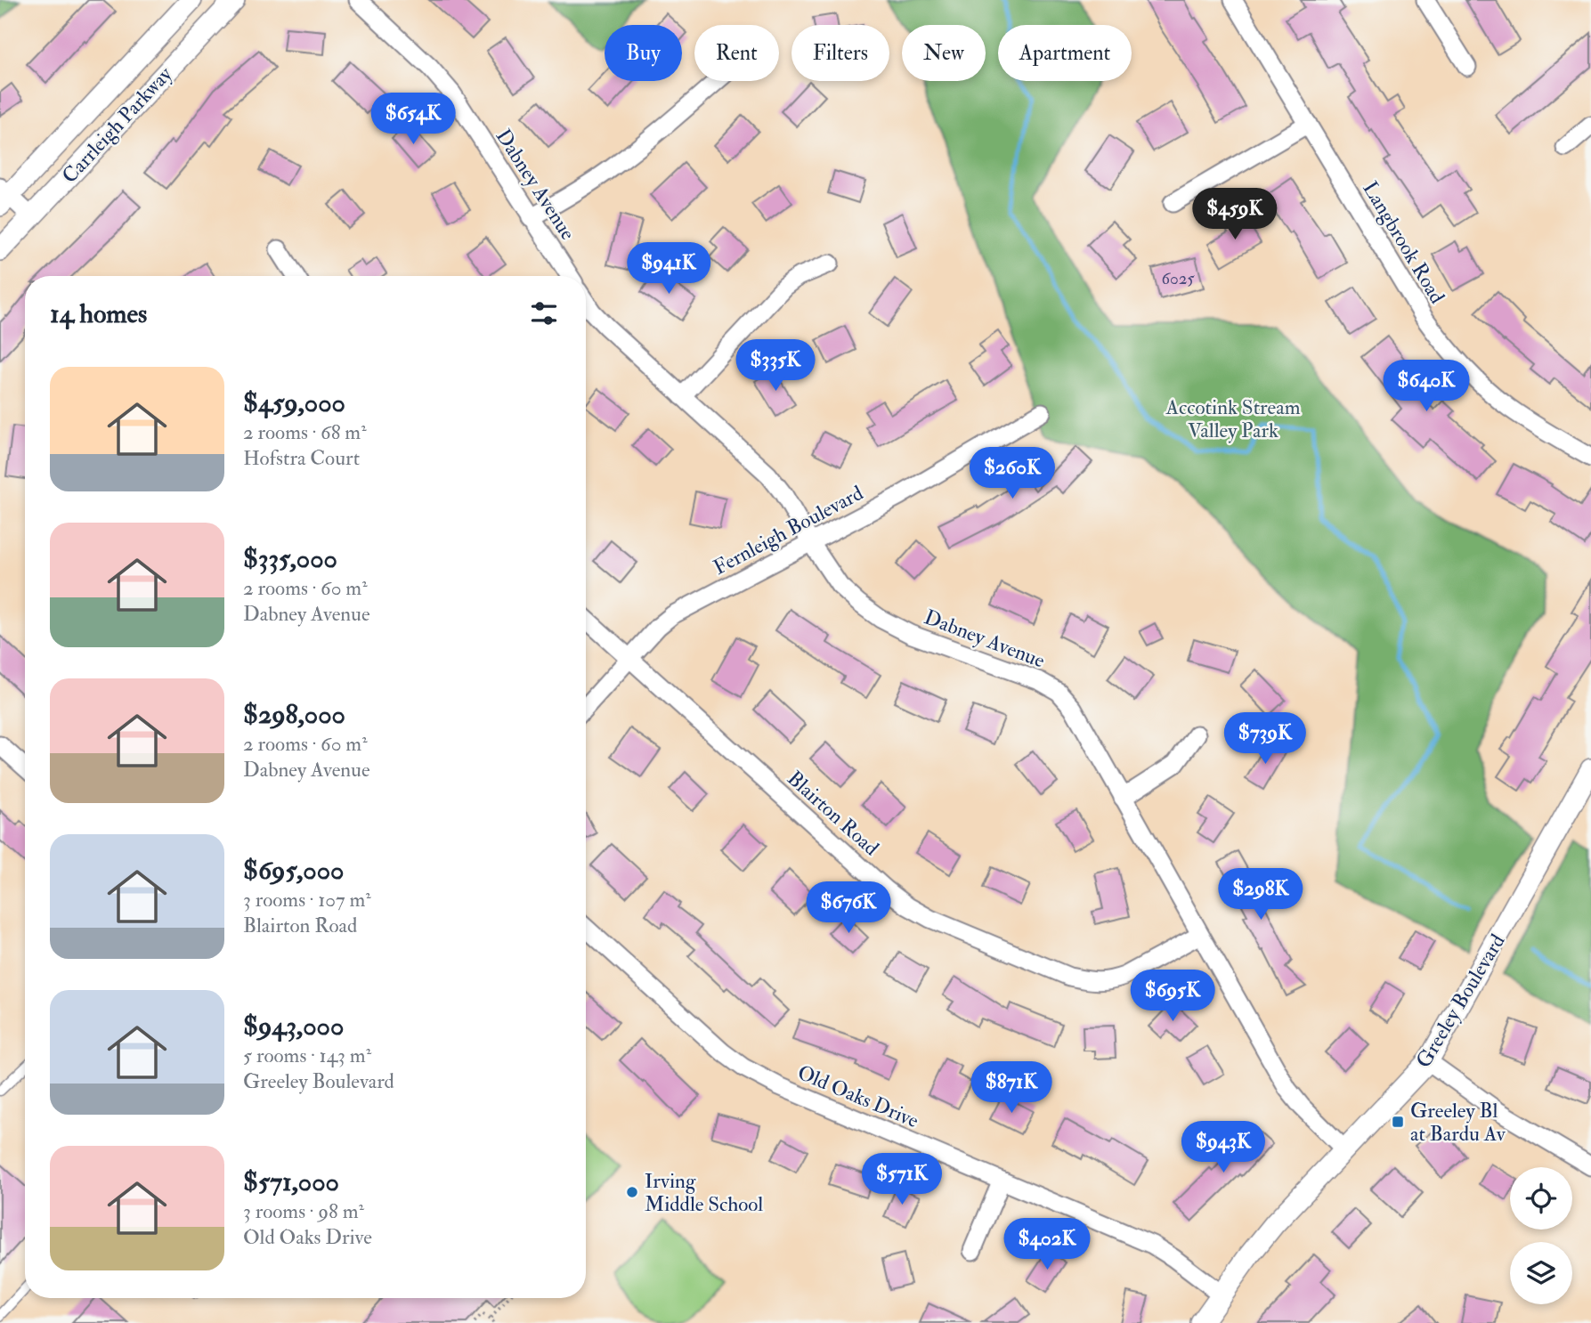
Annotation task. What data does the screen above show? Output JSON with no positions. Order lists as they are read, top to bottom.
{
  "streets": {
    "street": [
      "Carrleigh Parkway",
      "Dabney Avenue",
      "Langbrook Road",
      "Fernleigh Boulevard",
      "Blairton Road",
      "Greeley Boulevard",
      "Old Oaks Drive"
    ]
  },
  "crossings": [
    ["Dabney Avenue", "Fernleigh Boulevard"],
    ["Dabney Avenue", "Blairton Road"],
    ["Dabney Avenue", "Greeley Boulevard"],
    ["Fernleigh Boulevard", "Blairton Road"],
    ["Greeley Boulevard", "Old Oaks Drive"]
  ],
  "parks": ["Accotink Stream Valley Park"],
  "places": {
    "transit": ["Greeley Bl at Bardu Av"],
    "other": ["Irving Middle School"]
  },
  "house_numbers": ["6025"],
  "page": {
    "chip": [
      "Buy",
      "Rent",
      "Filters",
      "New",
      "Apartment"
    ],
    "price": [
      "$654K",
      "$459K",
      "$941K",
      "$335K",
      "$640K",
      "$260K",
      "$739K",
      "$298K",
      "$676K",
      "$695K",
      "$871K",
      "$943K",
      "$571K",
      "$402K"
    ],
    "heading": "14 homes",
    "list": [
      {
        "name": "$459,000",
        "note": "2 rooms · 68 m² · Hofstra Court"
      },
      {
        "name": "$335,000",
        "note": "2 rooms · 60 m² · Dabney Avenue"
      },
      {
        "name": "$298,000",
        "note": "2 rooms · 60 m² · Dabney Avenue"
      },
      {
        "name": "$695,000",
        "note": "3 rooms · 107 m² · Blairton Road"
      },
      {
        "name": "$943,000",
        "note": "5 rooms · 143 m² · Greeley Boulevard"
      },
      {
        "name": "$571,000",
        "note": "3 rooms · 98 m² · Old Oaks Drive"
      }
    ]
  }
}
